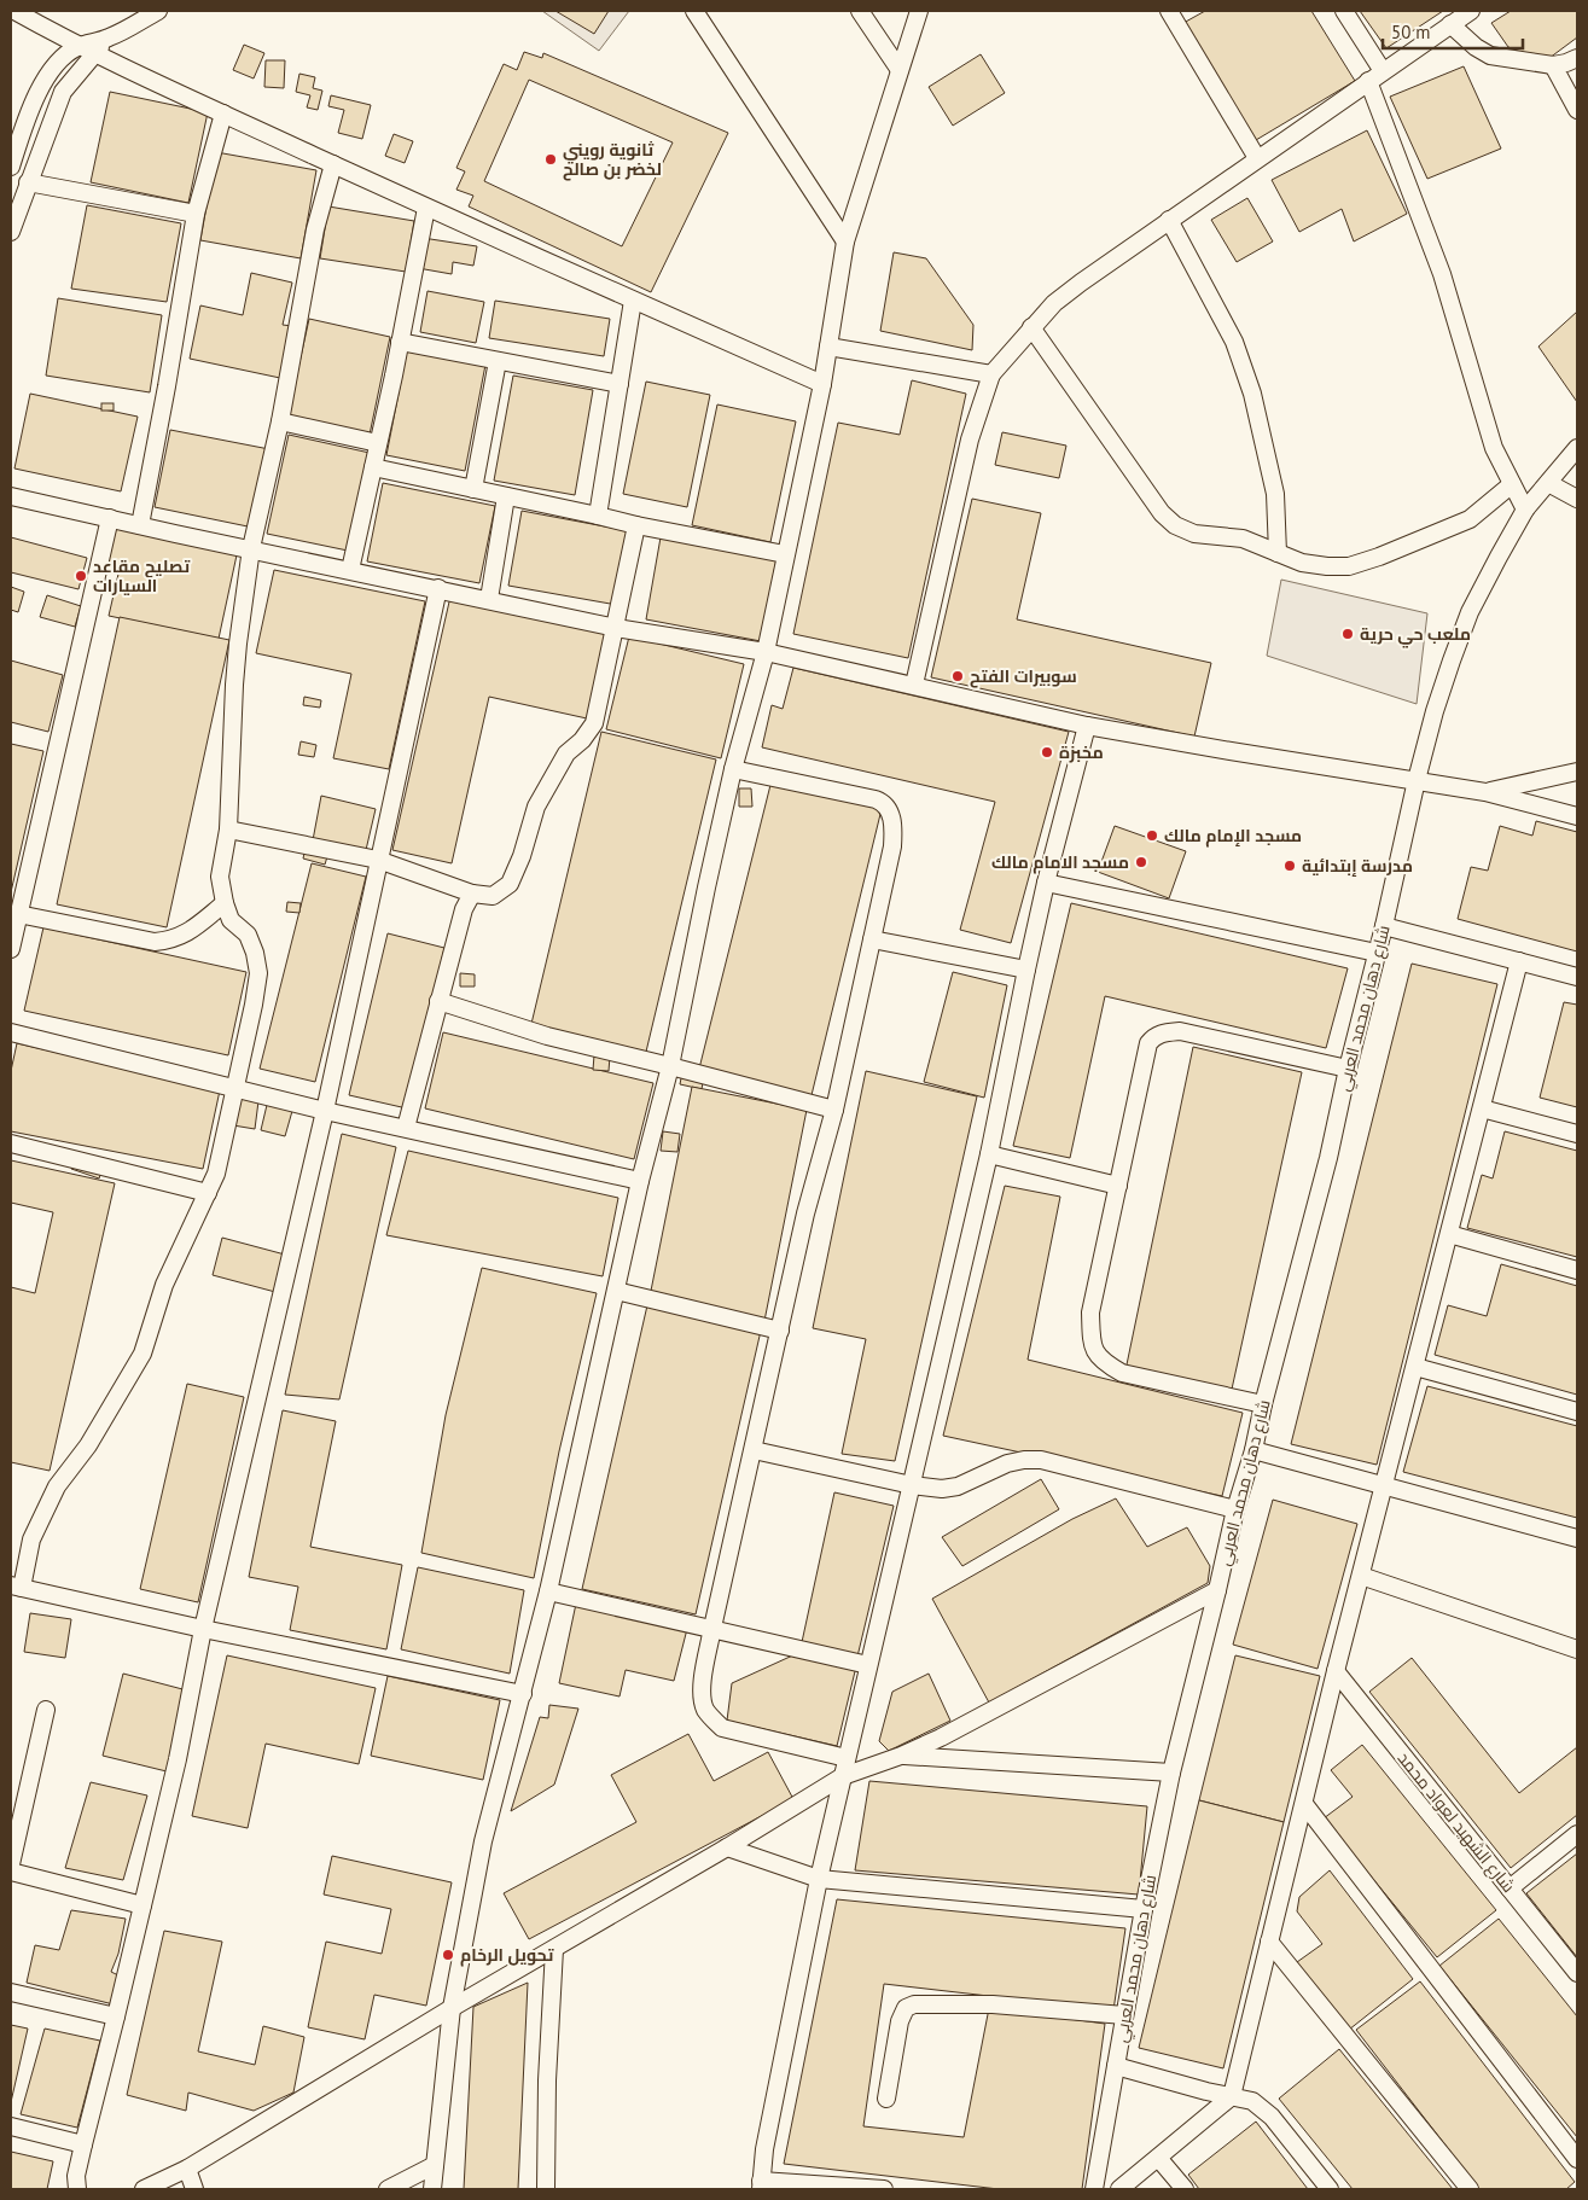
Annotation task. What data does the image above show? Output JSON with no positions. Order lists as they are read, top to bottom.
{
  "streets": {
    "street": ["شارع دهان محمد العربي", "شارع الشهيد لعواد محمد"]
  },
  "places": [
    "ثانوية رويني لخضر بن صالح",
    "تصليح مقاعد السيارات",
    "ملعب حي حرية",
    "سوبيرات الفتح",
    "مخبزة",
    "مسجد الإمام مالك",
    "مسجد الامام مالك",
    "مدرسة إبتدائية",
    "تحويل الرخام"
  ],
  "scale_bar": "50 m"
}
